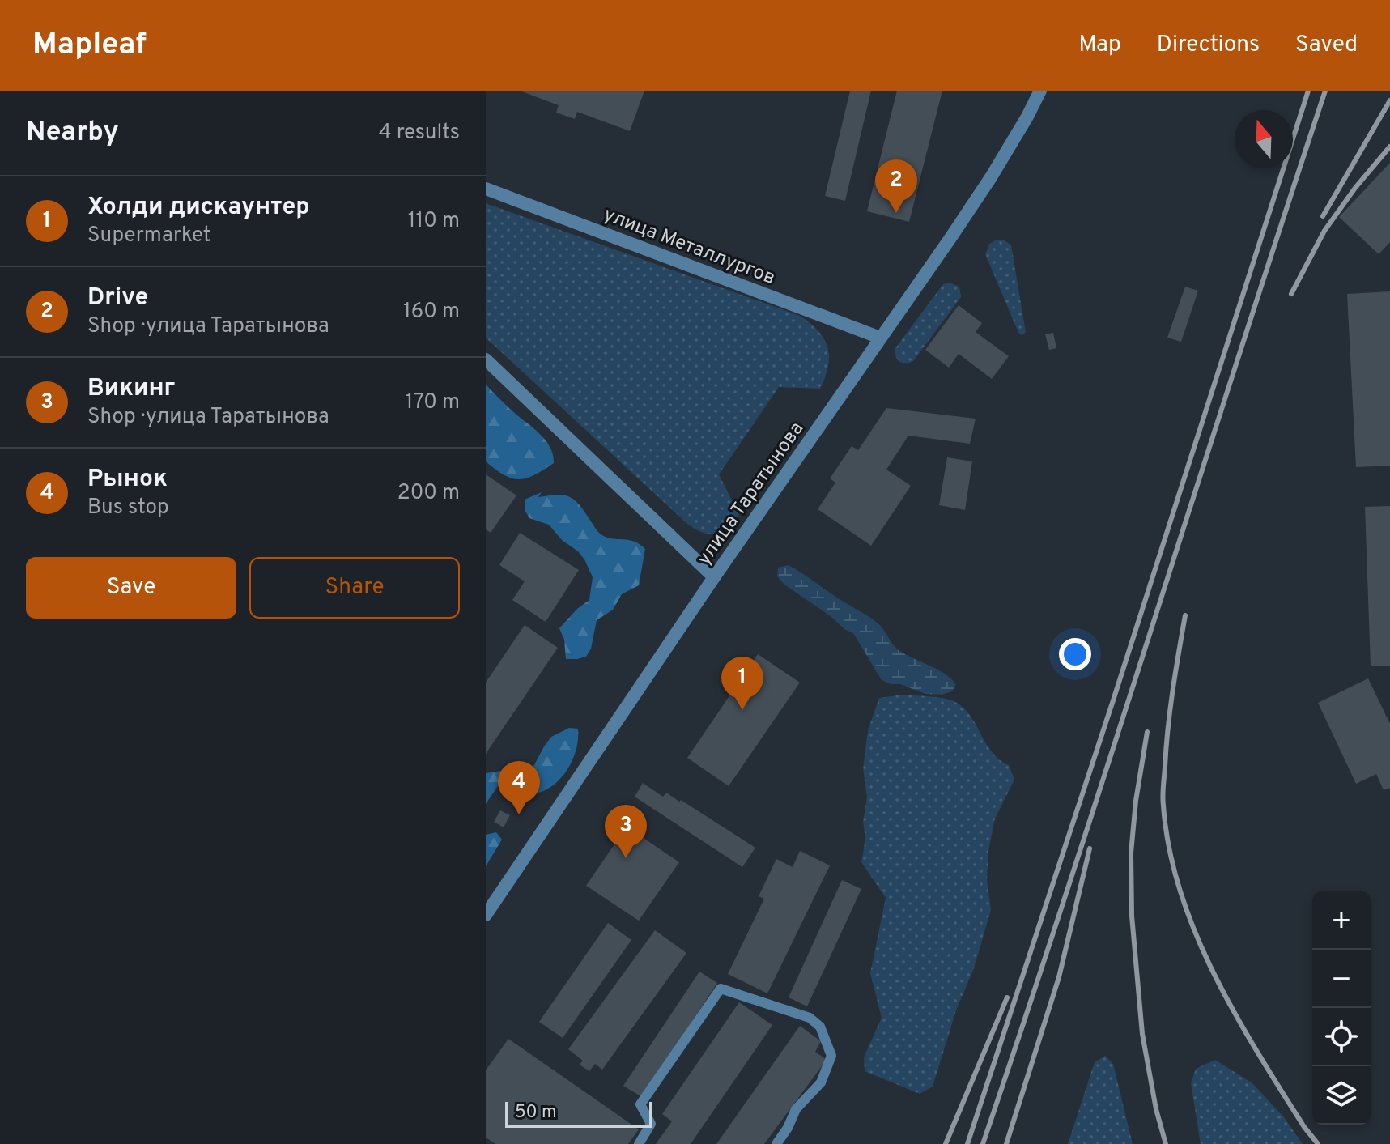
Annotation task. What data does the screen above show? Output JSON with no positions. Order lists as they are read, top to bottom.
{
  "streets": {
    "street": ["улица Металлургов", "улица Таратынова"]
  },
  "crossings": [
    ["улица Металлургов", "улица Таратынова"]
  ],
  "scale_bar": "50 m",
  "north": "top",
  "page": {
    "header": "Mapleaf",
    "nav": ["Map", "Directions", "Saved"],
    "heading": ["Nearby", "4 results"],
    "pins": [
      "2",
      "1",
      "4",
      "3"
    ],
    "list": [
      {
        "mark": "1",
        "name": "Холди дискаунтер",
        "note": "Supermarket",
        "value": "110 m"
      },
      {
        "mark": "2",
        "name": "Drive",
        "note": "Shop · улица Таратынова",
        "value": "160 m"
      },
      {
        "mark": "3",
        "name": "Викинг",
        "note": "Shop · улица Таратынова",
        "value": "170 m"
      },
      {
        "mark": "4",
        "name": "Рынок",
        "note": "Bus stop",
        "value": "200 m"
      }
    ],
    "buttons": ["Save", "Share"],
    "map_buttons": ["+", "−"],
    "scale": "50 m"
  }
}
